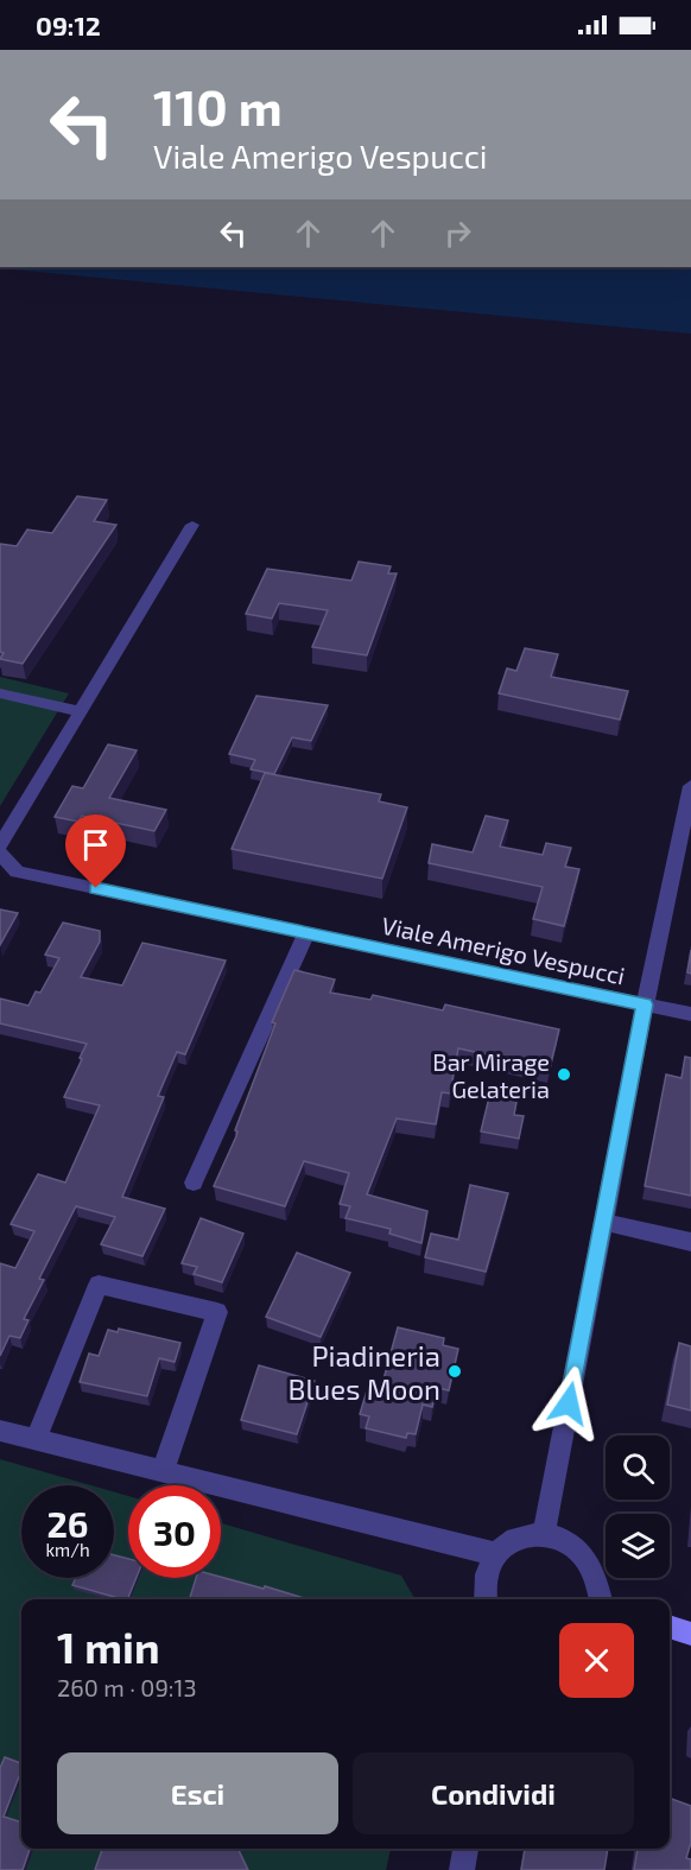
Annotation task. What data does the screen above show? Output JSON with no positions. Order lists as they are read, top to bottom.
{
  "streets": {
    "street": ["Viale Amerigo Vespucci"]
  },
  "places": ["Bar Mirage Gelateria", "Piadineria Blues Moon"],
  "page": {
    "status": "09:12",
    "turn": ["110 m", "Viale Amerigo Vespucci"],
    "speed": "26 km/h",
    "limit": "30",
    "heading": ["1 min", "260 m · 09:13"],
    "buttons": ["Esci", "Condividi"]
  }
}
